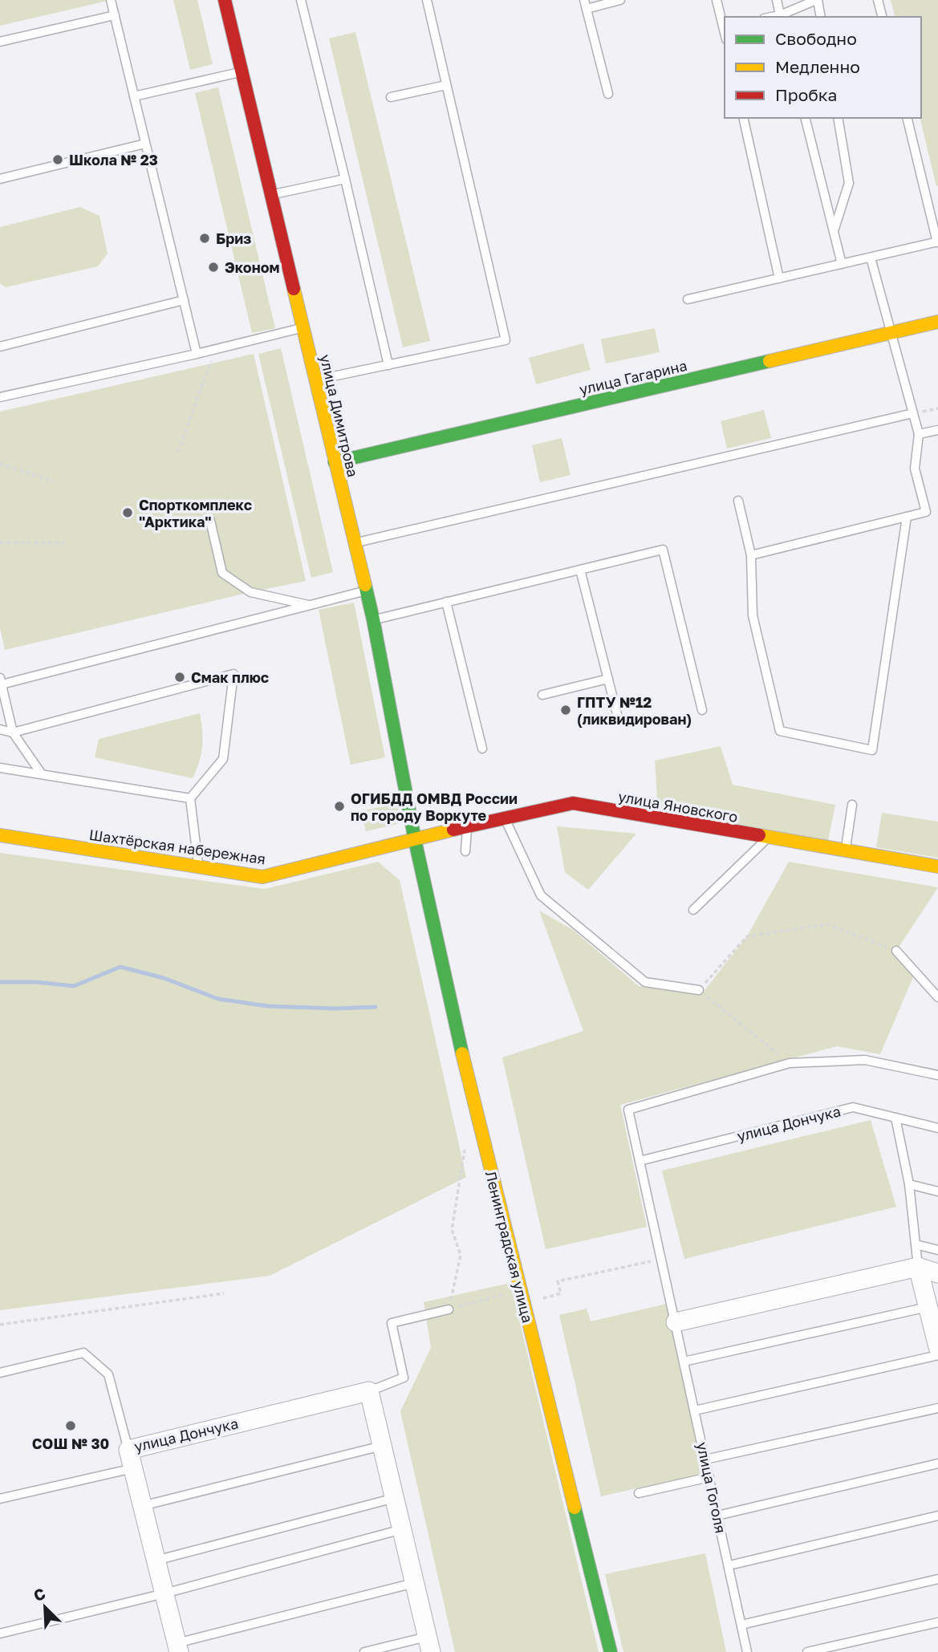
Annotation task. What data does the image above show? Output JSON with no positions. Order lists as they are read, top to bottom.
{
  "streets": {
    "street": [
      "улица Гагарина",
      "улица Димитрова",
      "улица Яновского",
      "Шахтёрская набережная",
      "улица Дончука",
      "Ленинградская улица"
    ],
    "lane": ["улица Гоголя"]
  },
  "crossings": [
    ["улица Гагарина", "улица Димитрова"],
    ["улица Димитрова", "улица Яновского"],
    ["улица Димитрова", "Шахтёрская набережная"],
    ["улица Димитрова", "Ленинградская улица"],
    ["улица Яновского", "Шахтёрская набережная"],
    ["улица Яновского", "Ленинградская улица"],
    ["Шахтёрская набережная", "Ленинградская улица"],
    ["улица Дончука", "улица Гоголя"]
  ],
  "places": [
    "Школа № 23",
    "Бриз",
    "Эконом",
    "Спорткомплекс \"Арктика\"",
    "Смак плюс",
    "ГПТУ №12 (ликвидирован)",
    "ОГИБДД ОМВД России по городу Воркуте",
    "СОШ № 30"
  ],
  "legend": ["Свободно", "Медленно", "Пробка"],
  "north": "top left"
}
